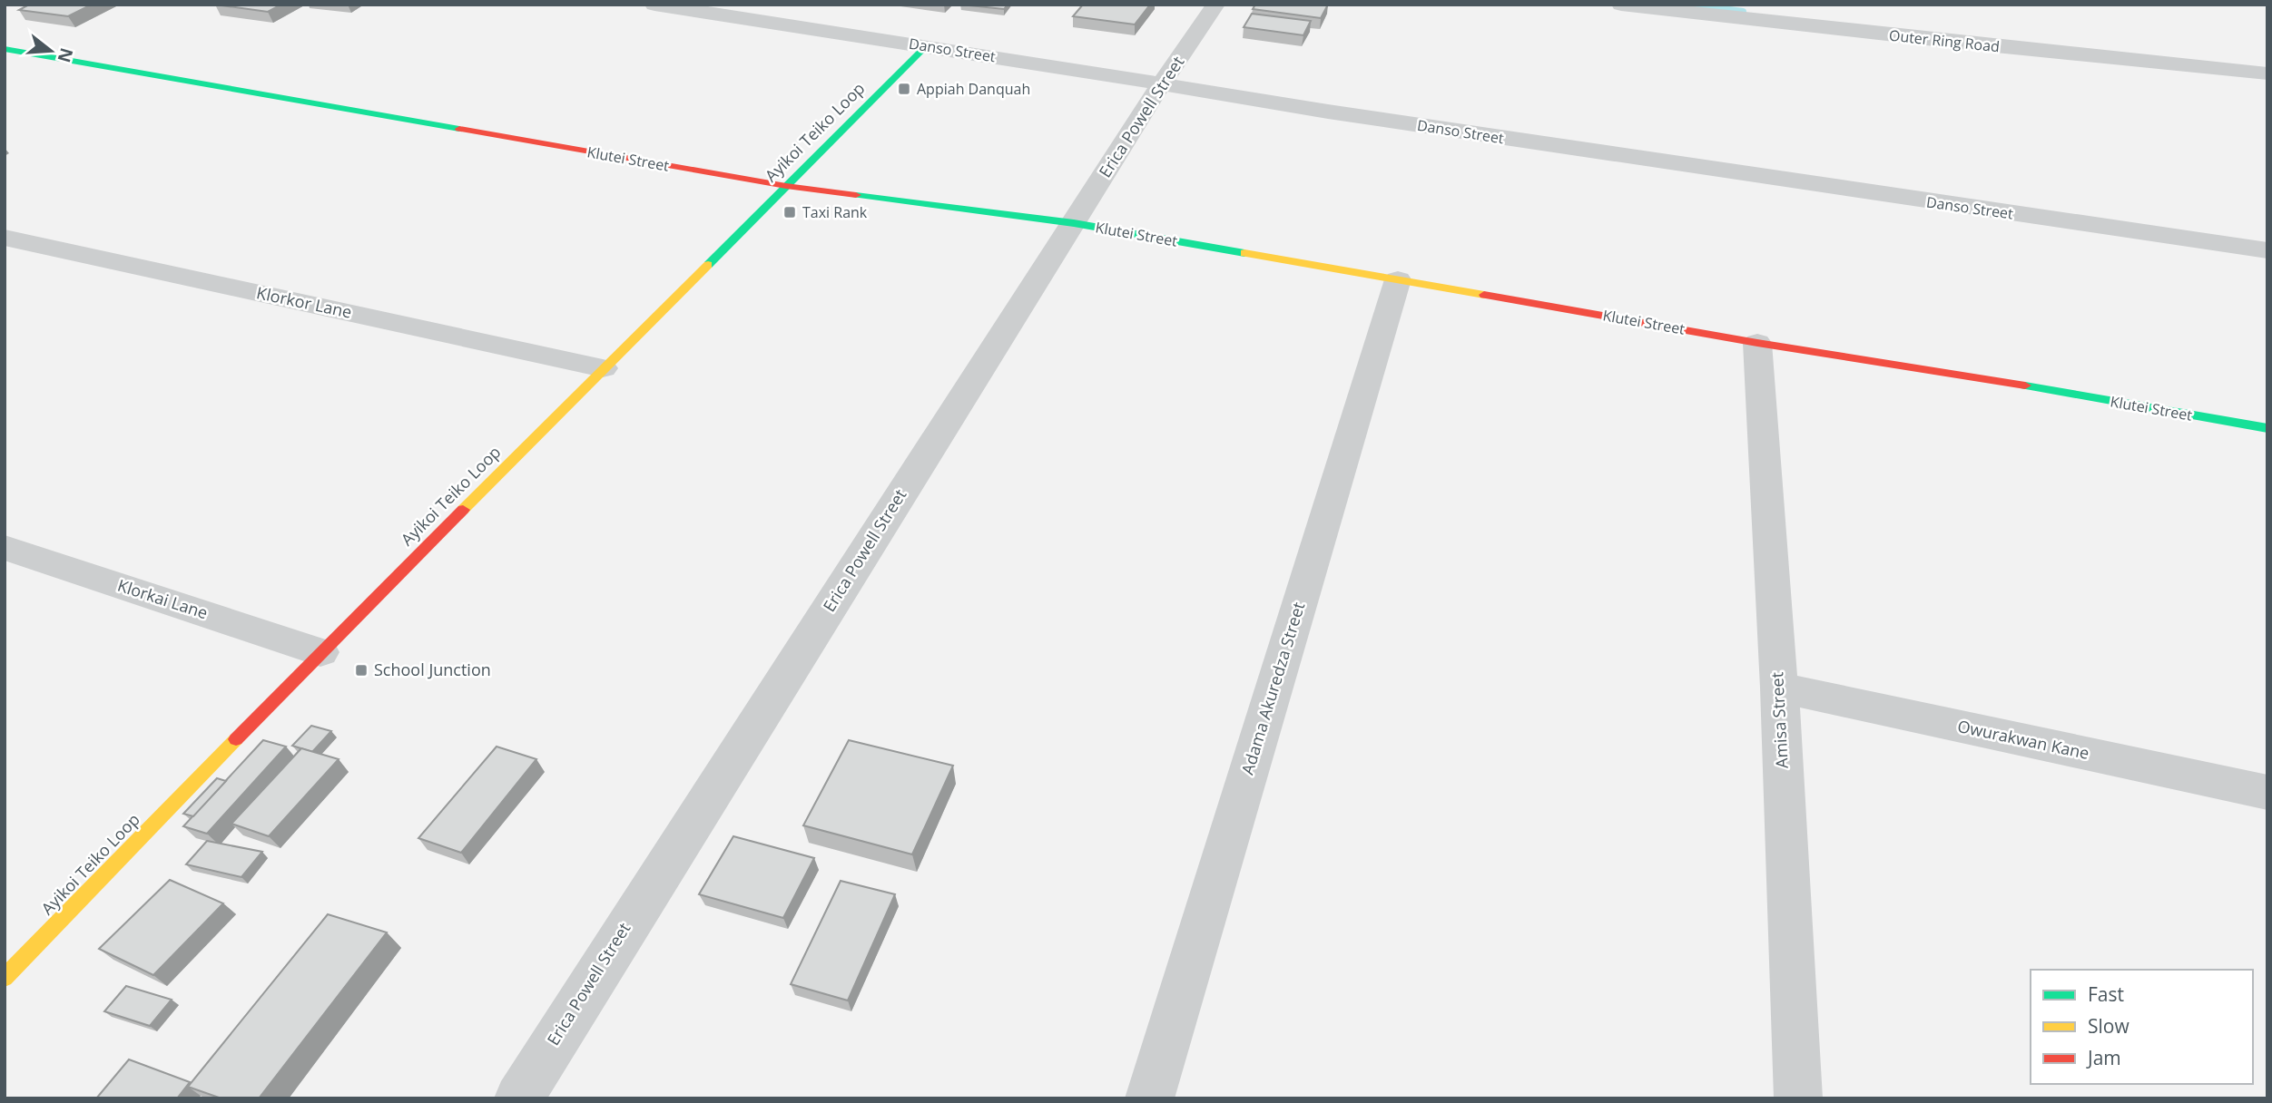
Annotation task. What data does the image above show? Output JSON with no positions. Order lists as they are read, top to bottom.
{
  "streets": {
    "street": [
      "Outer Ring Road",
      "Danso Street",
      "Erica Powell Street",
      "Ayikoi Teiko Loop",
      "Klutei Street",
      "Klorkor Lane",
      "Klorkai Lane",
      "Adama Akuredza Street",
      "Amisa Street",
      "Owurakwan Kane"
    ]
  },
  "crossings": [
    ["Danso Street", "Erica Powell Street"],
    ["Danso Street", "Ayikoi Teiko Loop"],
    ["Erica Powell Street", "Klutei Street"],
    ["Ayikoi Teiko Loop", "Klutei Street"],
    ["Ayikoi Teiko Loop", "Klorkor Lane"],
    ["Ayikoi Teiko Loop", "Klorkai Lane"],
    ["Klutei Street", "Adama Akuredza Street"],
    ["Klutei Street", "Amisa Street"],
    ["Amisa Street", "Owurakwan Kane"]
  ],
  "places": {
    "transit": ["Appiah Danquah", "Taxi Rank", "School Junction"]
  },
  "legend": ["Fast", "Slow", "Jam"],
  "north": "right"
}
